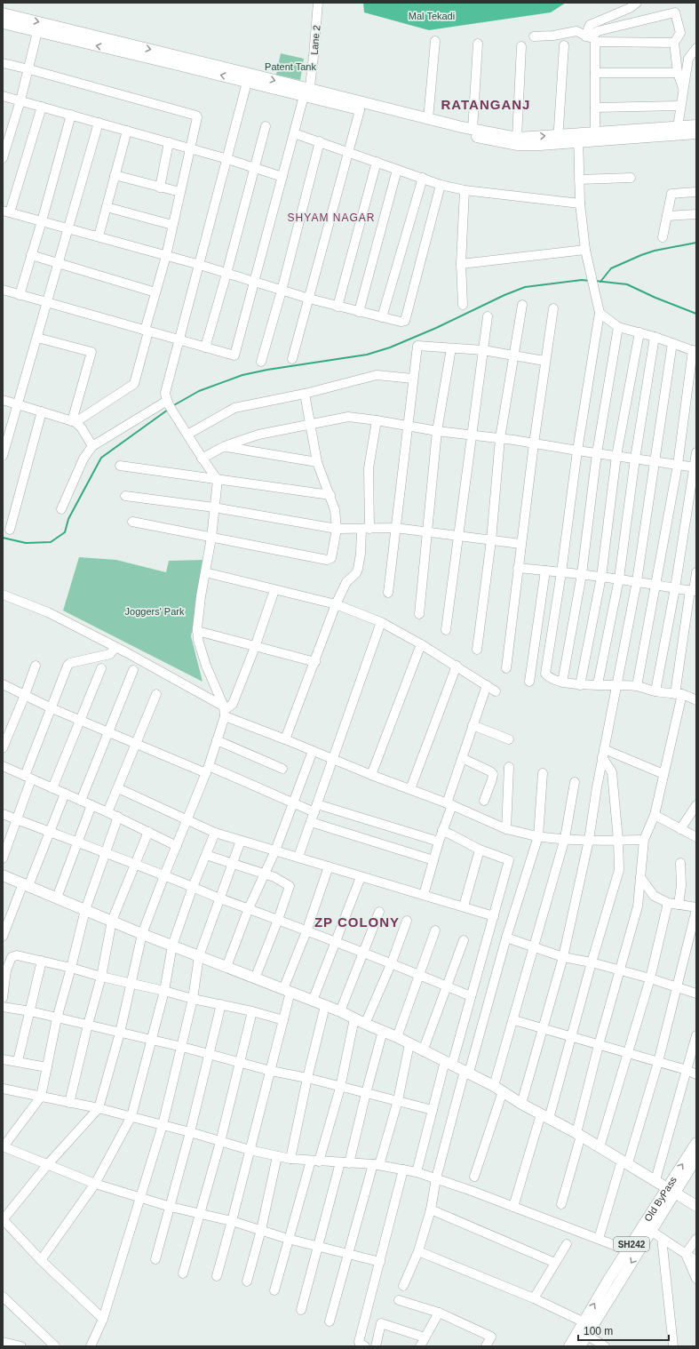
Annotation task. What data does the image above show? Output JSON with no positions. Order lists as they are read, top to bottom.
{
  "streets": {
    "main road": ["Old ByPass", "SH242"],
    "street": ["Lane 2"]
  },
  "districts": ["RATANGANJ", "SHYAM NAGAR", "ZP COLONY"],
  "parks": ["Mal Tekadi", "Patent Tank", "Joggers' Park"],
  "scale_bar": "100 m"
}
